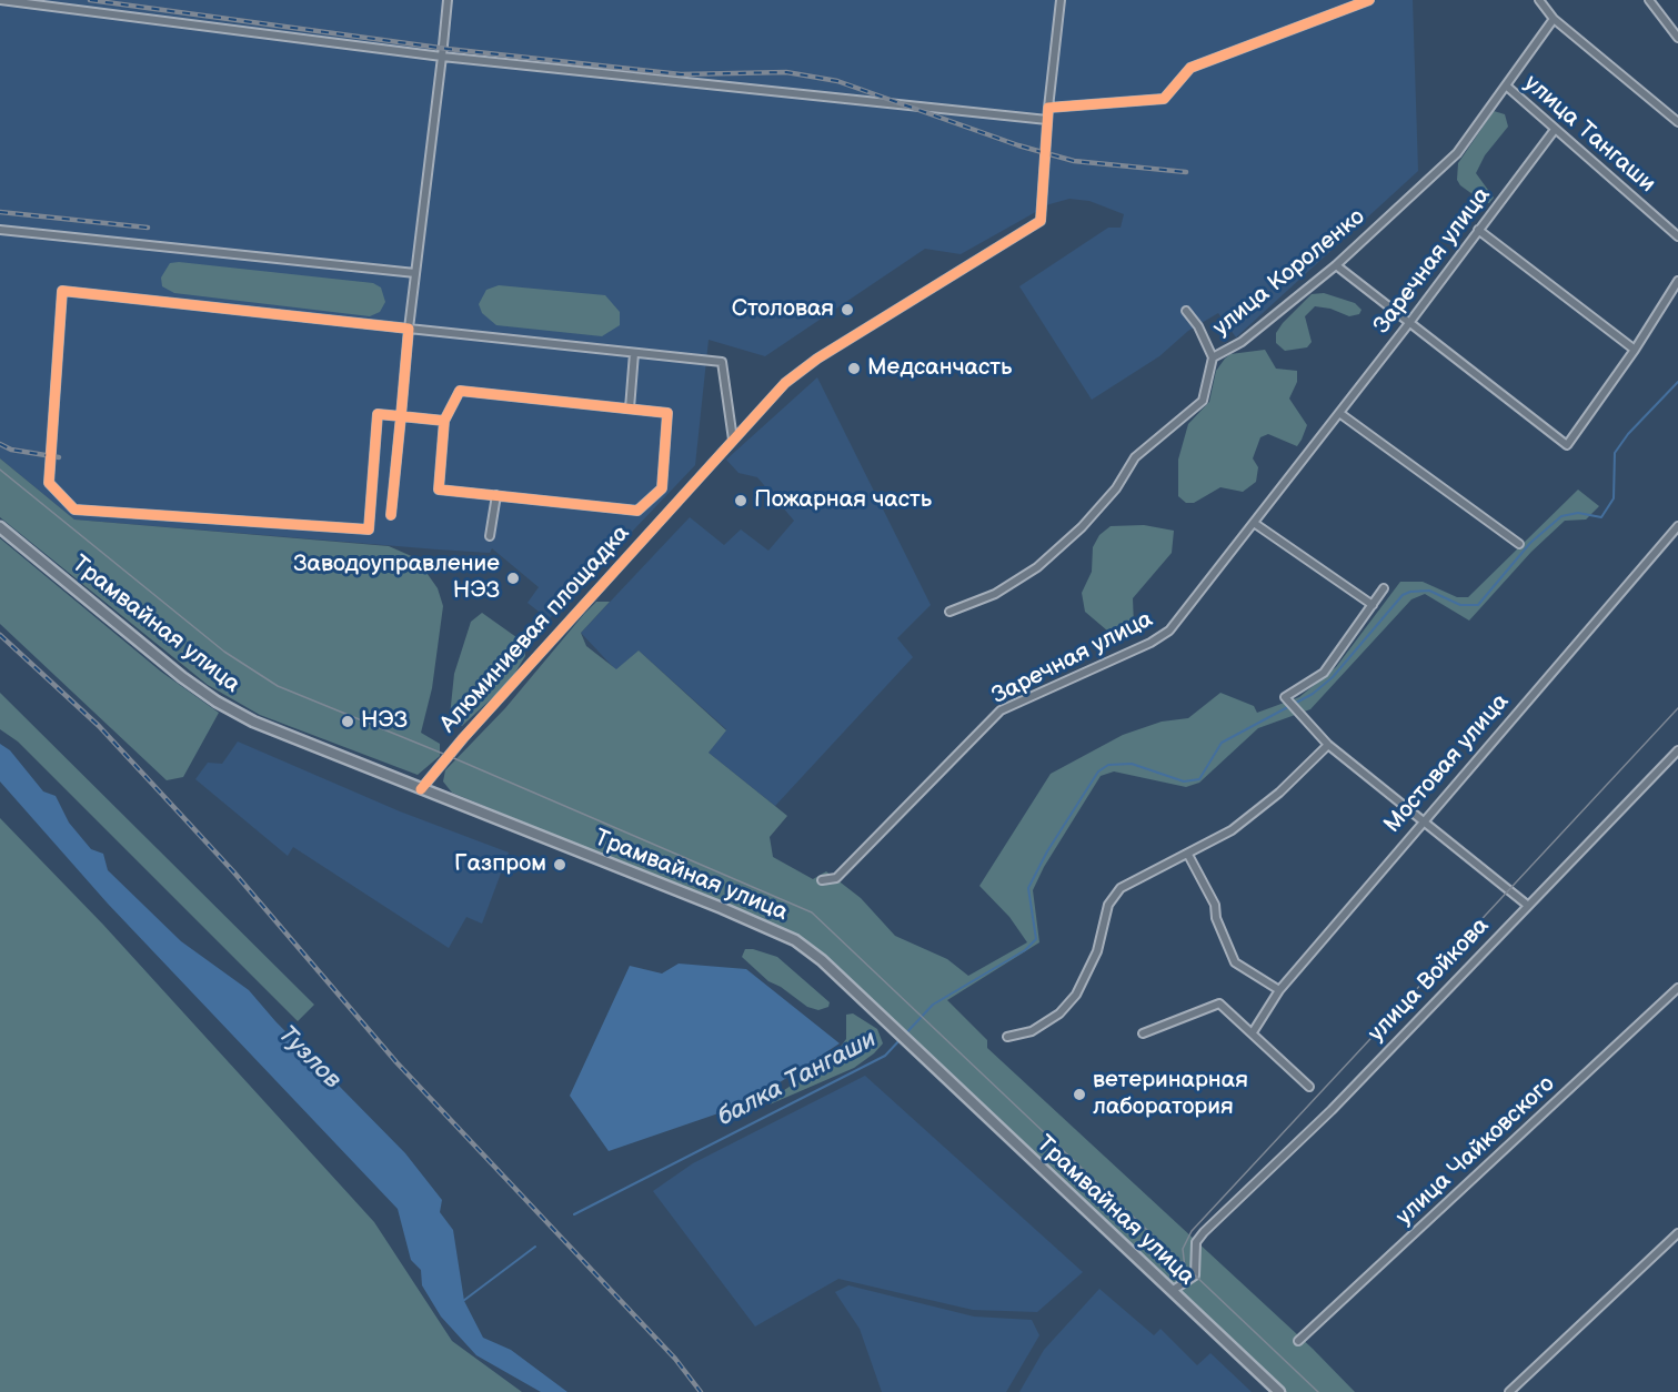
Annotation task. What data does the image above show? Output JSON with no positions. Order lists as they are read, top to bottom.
{
  "streets": {
    "main road": ["Трамвайная улица"],
    "street": [
      "улица Тангаши",
      "Заречная улица",
      "улица Короленко",
      "Алюминиевая площадка",
      "Мостовая улица",
      "улица Войкова",
      "улица Чайковского"
    ]
  },
  "crossings": [
    ["улица Тангаши", "Заречная улица"],
    ["улица Тангаши", "улица Короленко"],
    ["Трамвайная улица", "Алюминиевая площадка"],
    ["Трамвайная улица", "улица Войкова"]
  ],
  "water": ["Тузлов", "балка Тангаши"],
  "places": [
    "Столовая",
    "Медсанчасть",
    "Пожарная часть",
    "Заводоуправление НЭЗ",
    "НЭЗ",
    "Газпром",
    "ветеринарная лаборатория"
  ]
}
